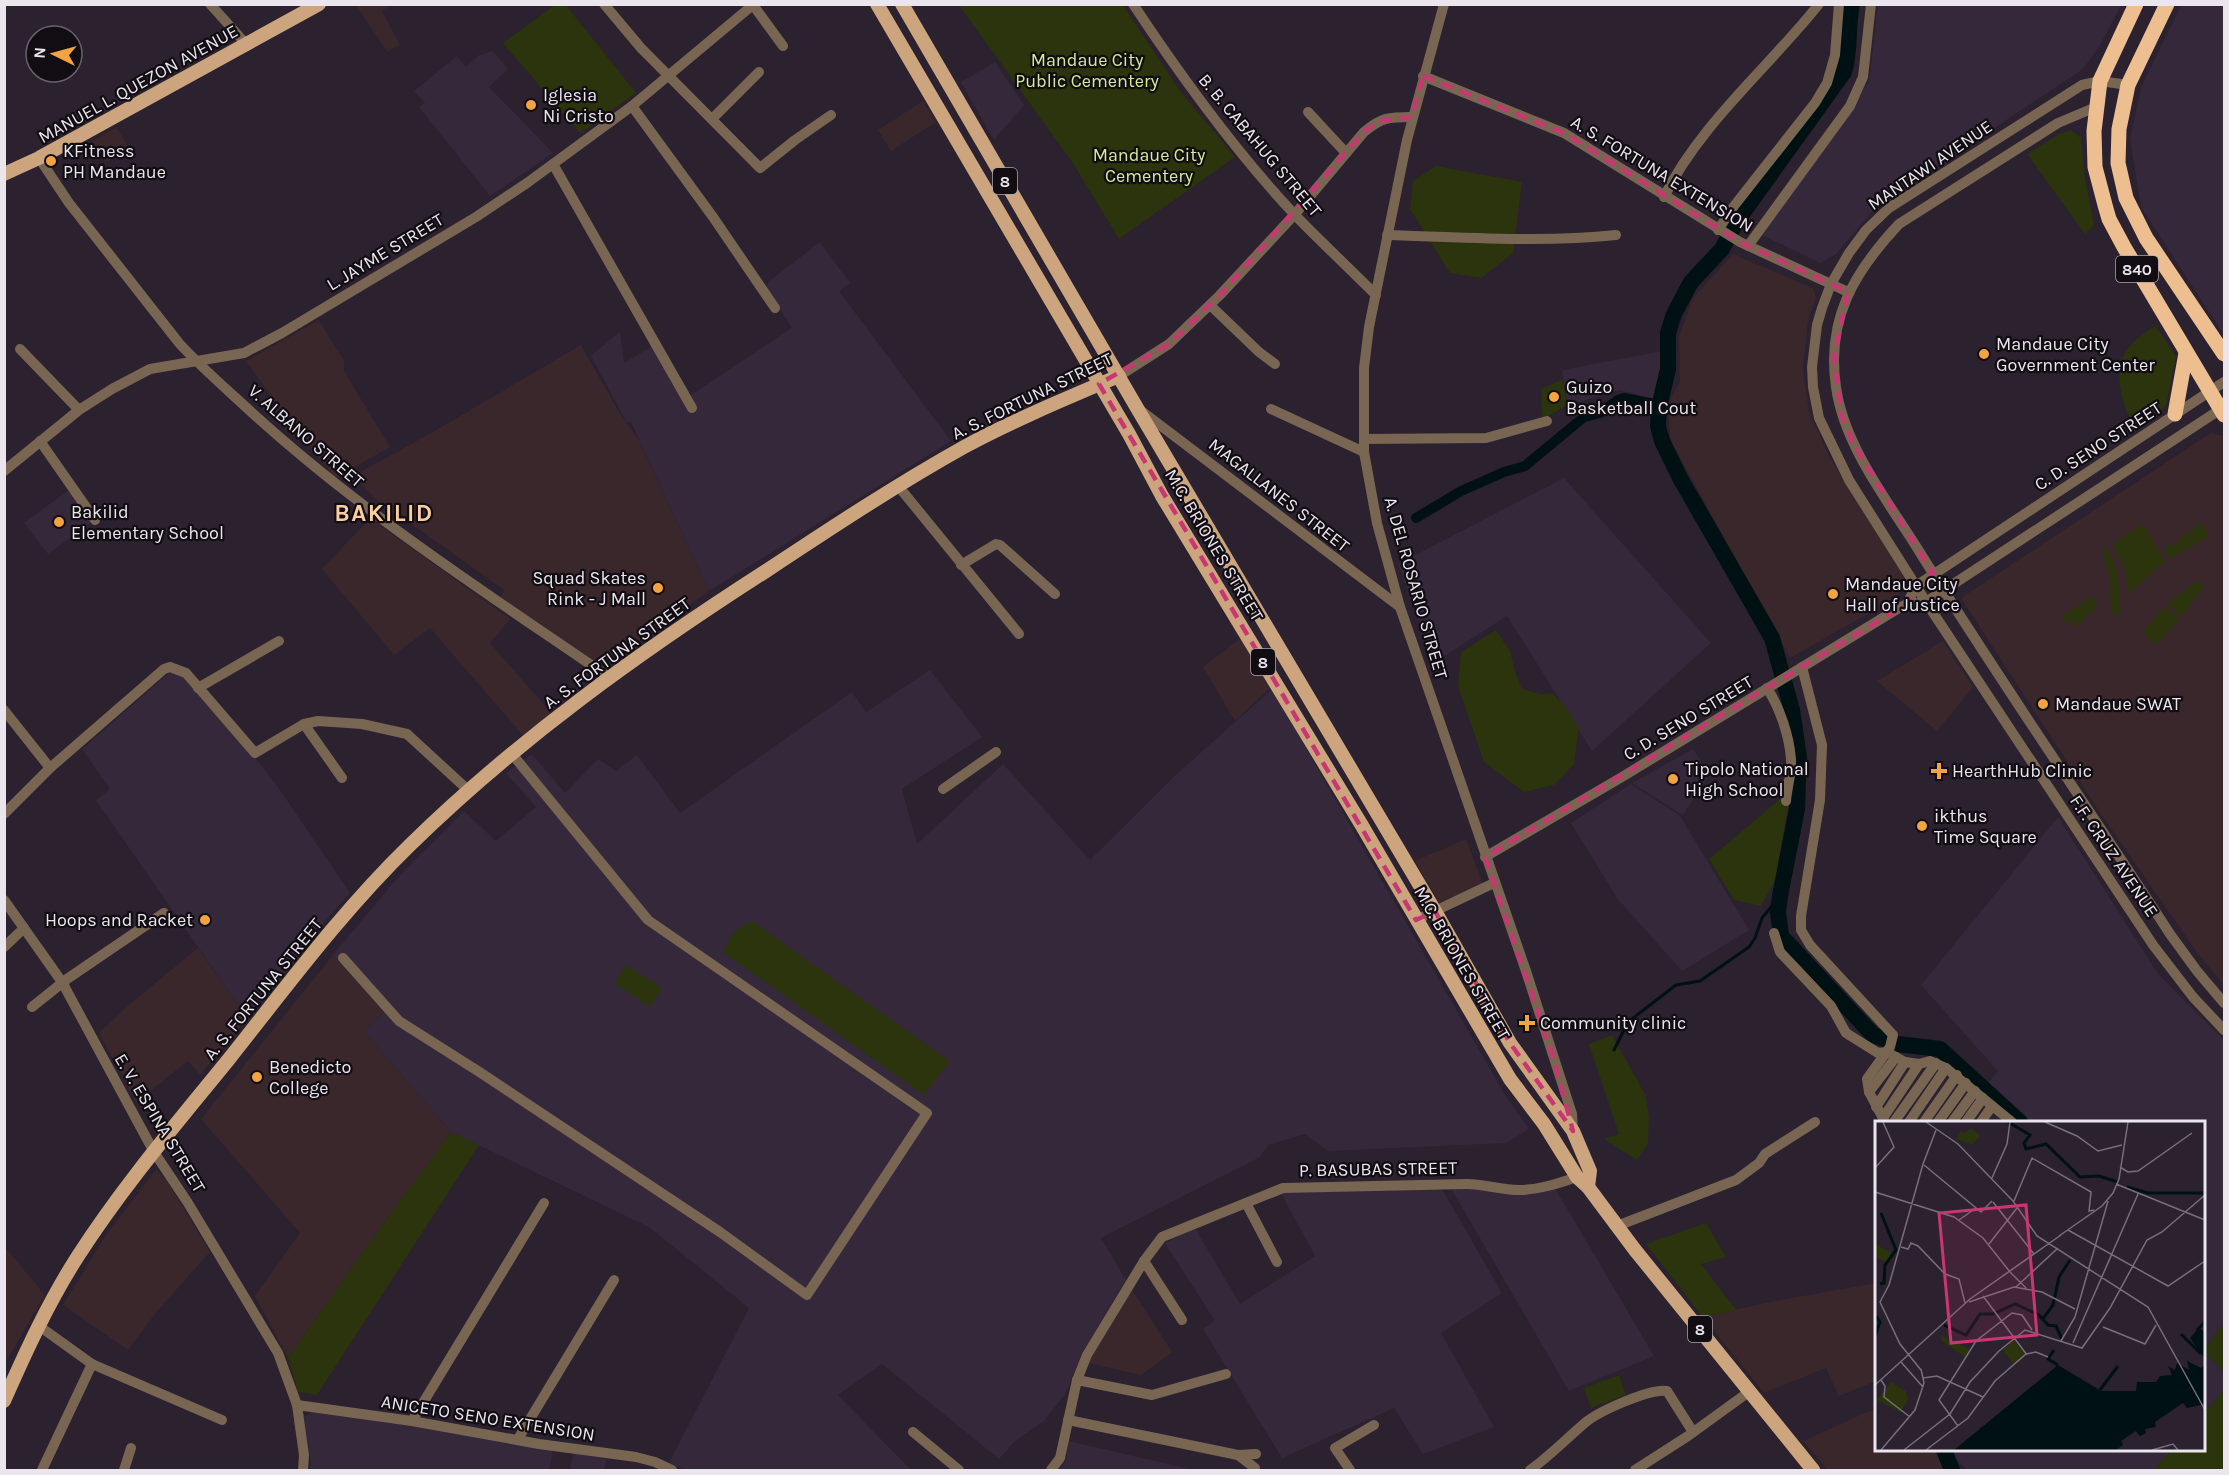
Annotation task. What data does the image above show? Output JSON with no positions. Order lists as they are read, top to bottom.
{
  "streets": {
    "highway": ["840"],
    "main road": [
      "MANUEL L. QUEZON AVENUE",
      "8",
      "A. S. FORTUNA STREET",
      "M.C. BRIONES STREET"
    ],
    "street": [
      "B. B. CABAHUG STREET",
      "MANTAWI AVENUE",
      "A. S. FORTUNA EXTENSION",
      "L. JAYME STREET",
      "V. ALBANO STREET",
      "C. D. SENO STREET",
      "MAGALLANES STREET",
      "A. DEL ROSARIO STREET",
      "F.F. CRUZ AVENUE",
      "E. V. ESPINA STREET",
      "P. BASUBAS STREET",
      "ANICETO SENO EXTENSION"
    ]
  },
  "crossings": [
    ["MANUEL L. QUEZON AVENUE", "V. ALBANO STREET"],
    ["B. B. CABAHUG STREET", "A. S. FORTUNA STREET"],
    ["B. B. CABAHUG STREET", "A. DEL ROSARIO STREET"],
    ["MANTAWI AVENUE", "A. S. FORTUNA EXTENSION"],
    ["MANTAWI AVENUE", "840"],
    ["MANTAWI AVENUE", "C. D. SENO STREET"],
    ["MANTAWI AVENUE", "F.F. CRUZ AVENUE"],
    ["A. S. FORTUNA EXTENSION", "A. DEL ROSARIO STREET"],
    ["L. JAYME STREET", "V. ALBANO STREET"],
    ["840", "C. D. SENO STREET"],
    ["A. S. FORTUNA STREET", "V. ALBANO STREET"],
    ["A. S. FORTUNA STREET", "M.C. BRIONES STREET"],
    ["A. S. FORTUNA STREET", "A. DEL ROSARIO STREET"],
    ["A. S. FORTUNA STREET", "E. V. ESPINA STREET"],
    ["C. D. SENO STREET", "A. DEL ROSARIO STREET"],
    ["C. D. SENO STREET", "F.F. CRUZ AVENUE"],
    ["MAGALLANES STREET", "M.C. BRIONES STREET"],
    ["MAGALLANES STREET", "A. DEL ROSARIO STREET"],
    ["M.C. BRIONES STREET", "A. DEL ROSARIO STREET"],
    ["M.C. BRIONES STREET", "P. BASUBAS STREET"],
    ["E. V. ESPINA STREET", "ANICETO SENO EXTENSION"]
  ],
  "districts": ["BAKILID"],
  "parks": ["Mandaue City Public Cementery", "Mandaue City Cementery"],
  "places": {
    "other": [
      "Iglesia Ni Cristo",
      "KFitness PH Mandaue",
      "Mandaue City Government Center",
      "Guizo Basketball Cout",
      "Bakilid Elementary School",
      "Squad Skates Rink - J Mall",
      "Mandaue City Hall of Justice",
      "Mandaue SWAT",
      "Tipolo National High School",
      "ikthus Time Square",
      "Hoops and Racket",
      "Benedicto College"
    ],
    "health": ["HearthHub Clinic", "Community clinic"]
  },
  "north": "left"
}
